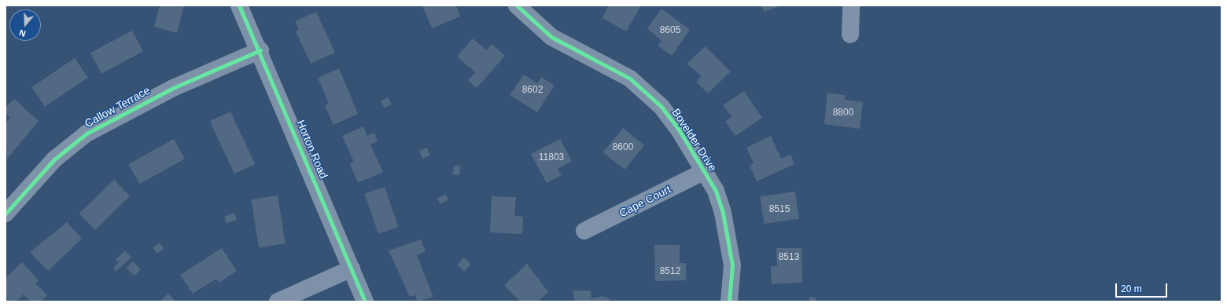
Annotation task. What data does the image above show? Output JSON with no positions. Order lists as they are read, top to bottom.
{
  "streets": {
    "street": [
      "Callow Terrace",
      "Bovelder Drive",
      "Horton Road",
      "Cape Court"
    ]
  },
  "crossings": [
    ["Callow Terrace", "Horton Road"],
    ["Bovelder Drive", "Cape Court"]
  ],
  "house_numbers": [
    "8605",
    "8602",
    "8800",
    "8600",
    "11803",
    "8515",
    "8513",
    "8512"
  ],
  "scale_bar": "20 m",
  "north": "bottom"
}
